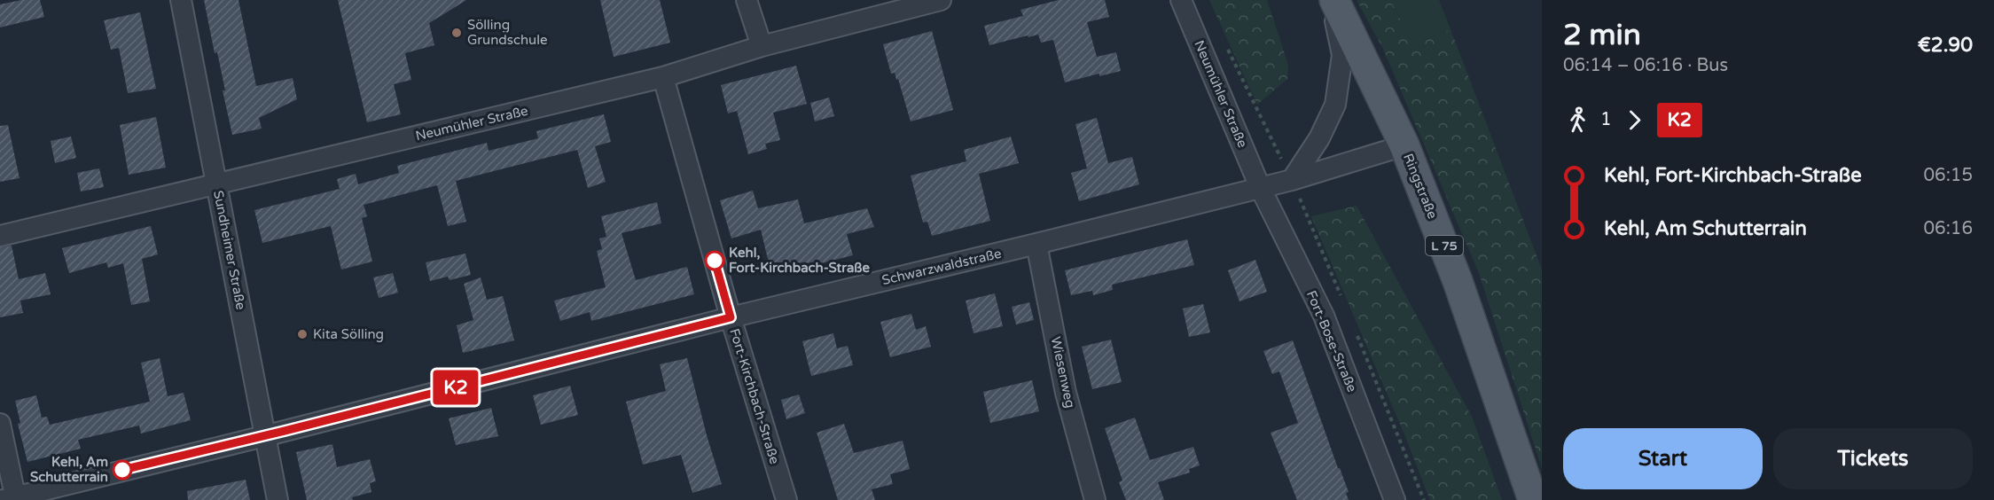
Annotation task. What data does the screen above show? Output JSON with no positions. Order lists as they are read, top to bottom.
{
  "streets": {
    "main road": ["Ringstraße", "L 75"],
    "street": [
      "Neumühler Straße",
      "Sundheimer Straße",
      "Schwarzwaldstraße",
      "Fort-Bose-Straße",
      "Wiesenweg",
      "Fort-Kirchbach-Straße"
    ]
  },
  "crossings": [
    ["Neumühler Straße", "Sundheimer Straße"],
    ["Neumühler Straße", "Schwarzwaldstraße"],
    ["Neumühler Straße", "Fort-Bose-Straße"],
    ["Neumühler Straße", "Fort-Kirchbach-Straße"],
    ["Ringstraße", "Schwarzwaldstraße"],
    ["Sundheimer Straße", "Schwarzwaldstraße"],
    ["Schwarzwaldstraße", "Fort-Bose-Straße"],
    ["Schwarzwaldstraße", "Wiesenweg"],
    ["Schwarzwaldstraße", "Fort-Kirchbach-Straße"]
  ],
  "places": [
    "Sölling Grundschule",
    "Kehl, Fort-Kirchbach-Straße",
    "Kita Sölling",
    "Kehl, Am Schutterrain"
  ],
  "lines": ["bus line K2"],
  "page": {
    "on_map": "K2",
    "heading": ["2 min", "06:14 – 06:16 · Bus", "€2.90"],
    "legs": ["1", "K2"],
    "list": [
      {
        "name": "Kehl, Fort-Kirchbach-Straße",
        "value": "06:15"
      },
      {
        "name": "Kehl, Am Schutterrain",
        "value": "06:16"
      }
    ],
    "buttons": ["Start", "Tickets"]
  }
}
